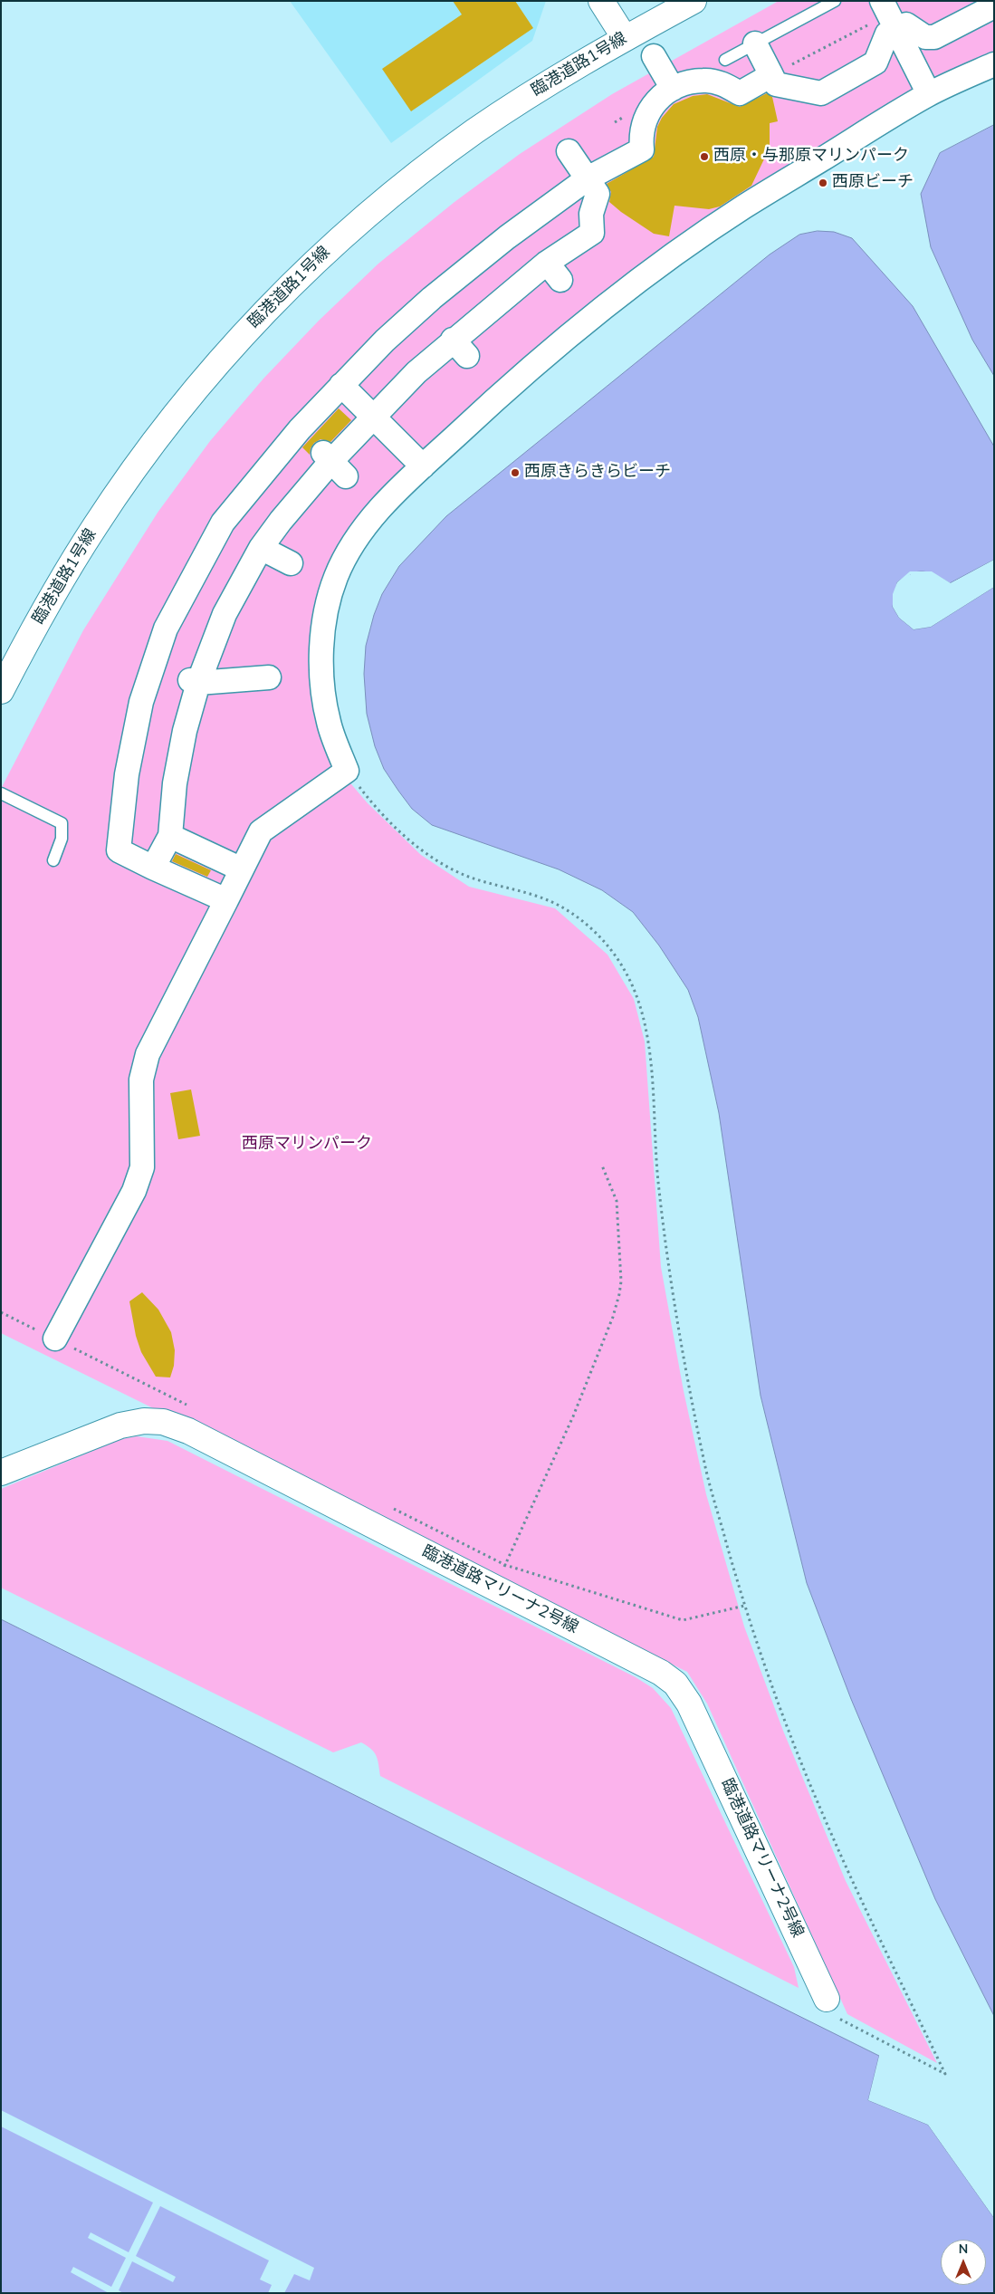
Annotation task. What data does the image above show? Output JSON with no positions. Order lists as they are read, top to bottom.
{
  "streets": {
    "street": ["臨港道路1号線", "臨港道路マリーナ2号線"]
  },
  "parks": ["西原マリンパーク"],
  "places": ["西原・与那原マリンパーク", "西原ビーチ", "西原きらきらビーチ"],
  "north": "top"
}
